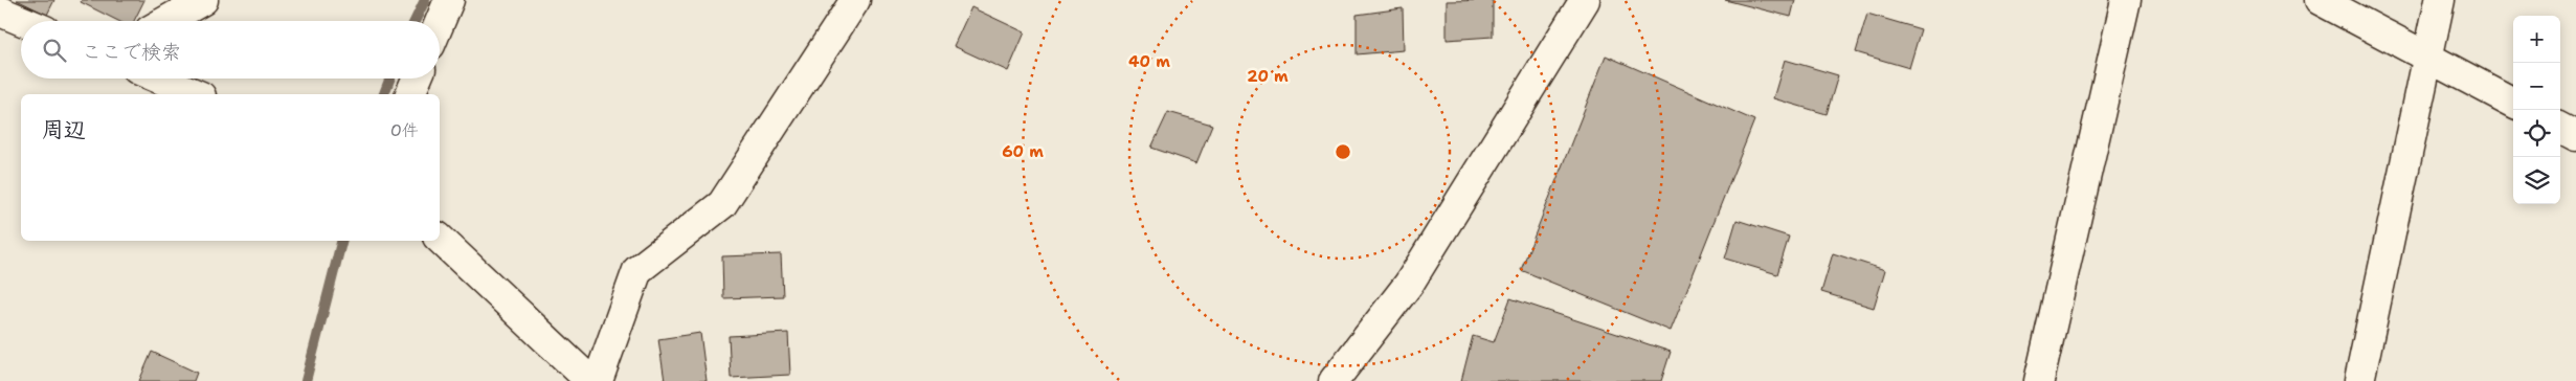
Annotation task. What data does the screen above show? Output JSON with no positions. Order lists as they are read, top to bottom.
{
  "page": {
    "map_buttons": ["+", "−"],
    "search": "ここで検索",
    "heading": ["周辺", "0件"]
  },
  "rings": ["40 m", "20 m", "60 m"]
}
